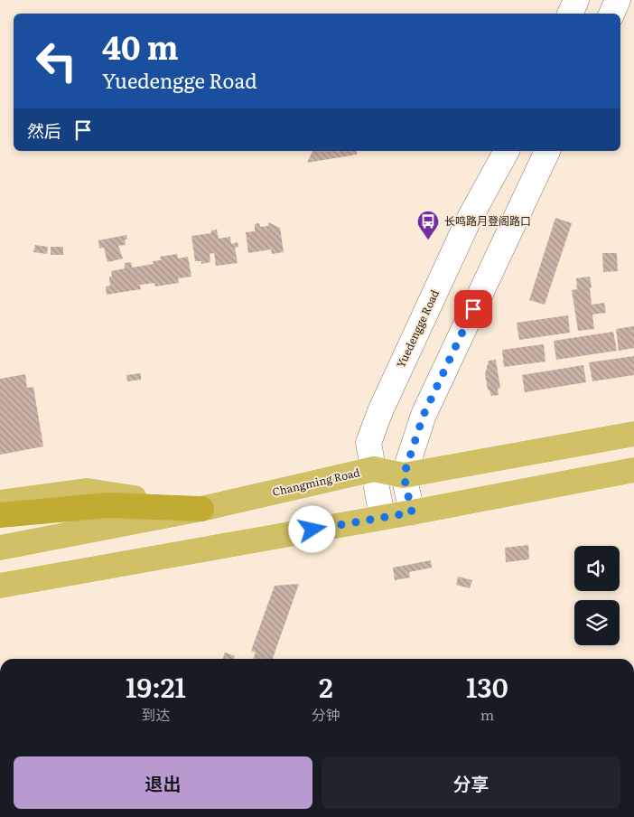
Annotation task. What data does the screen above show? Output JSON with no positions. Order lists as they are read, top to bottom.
{
  "streets": {
    "main road": ["Yuedengge Road", "Changming Road"]
  },
  "crossings": [
    ["Yuedengge Road", "Changming Road"]
  ],
  "places": {
    "bus stop": ["长鸣路月登阁路口"]
  },
  "page": {
    "turn": ["40 m", "Yuedengge Road"],
    "then": "然后",
    "eta": [
      "19:21",
      "到达",
      "2",
      "分钟",
      "130",
      "m"
    ],
    "buttons": ["退出", "分享"]
  }
}
